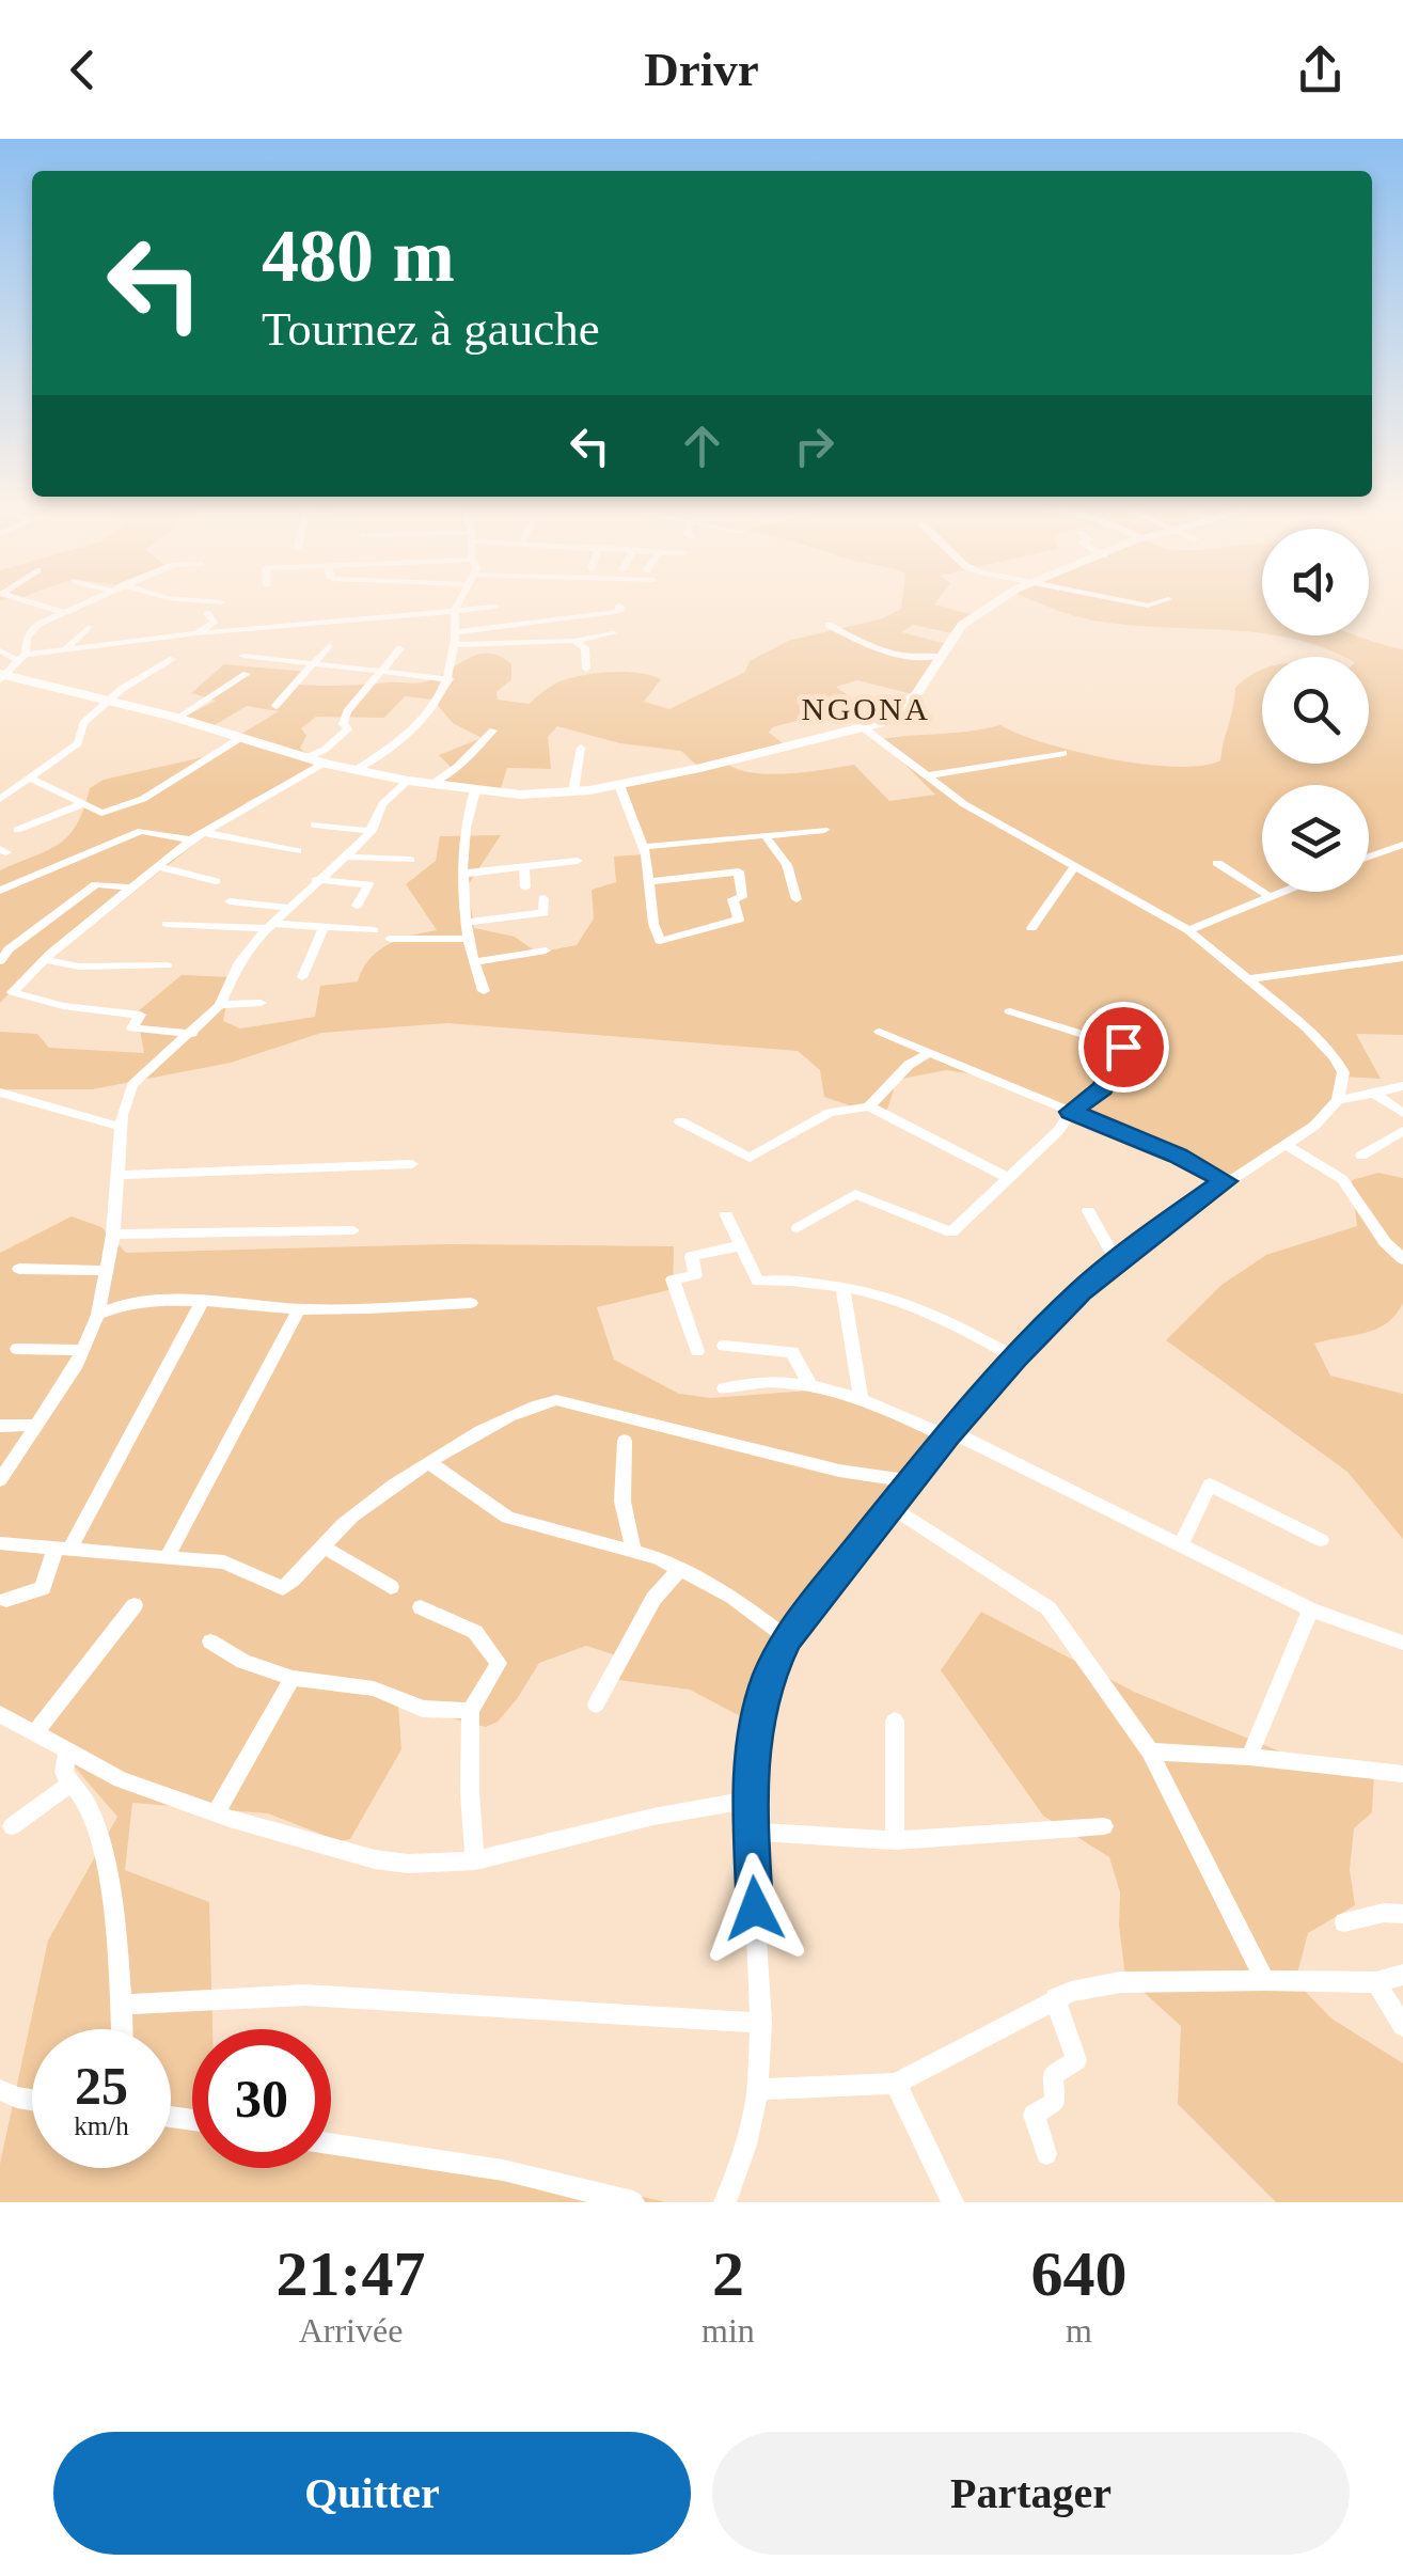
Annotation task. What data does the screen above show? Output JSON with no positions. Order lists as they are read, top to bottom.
{
  "districts": ["NGONA"],
  "page": {
    "header": "Drivr",
    "turn": ["480 m", "Tournez à gauche"],
    "speed": "25 km/h",
    "limit": "30",
    "eta": [
      "21:47",
      "Arrivée",
      "2",
      "min",
      "640",
      "m"
    ],
    "buttons": ["Quitter", "Partager"]
  }
}
